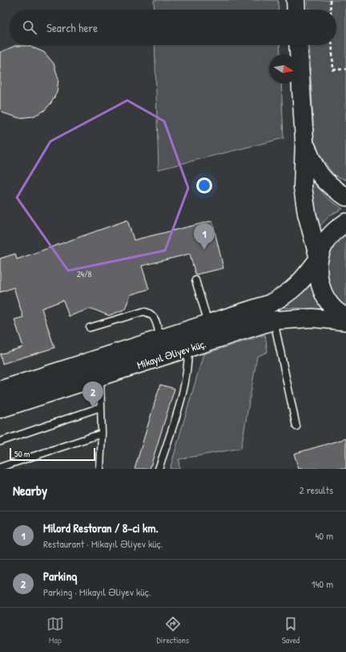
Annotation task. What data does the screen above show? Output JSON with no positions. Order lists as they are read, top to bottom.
{
  "streets": {
    "main road": ["Mikayıl Əliyev küç."]
  },
  "house_numbers": ["24/8"],
  "scale_bar": "50 m",
  "north": "right",
  "page": {
    "search": "Search here",
    "pins": ["1", "2"],
    "scale": "50 m",
    "heading": ["Nearby", "2 results"],
    "list": [
      {
        "mark": "1",
        "name": "Milord Restoran / 8-ci km.",
        "note": "Restaurant · Mikayıl Əliyev küç.",
        "value": "40 m"
      },
      {
        "mark": "2",
        "name": "Parkinq",
        "note": "Parking · Mikayıl Əliyev küç.",
        "value": "140 m"
      }
    ],
    "nav": ["Map", "Directions", "Saved"]
  }
}
